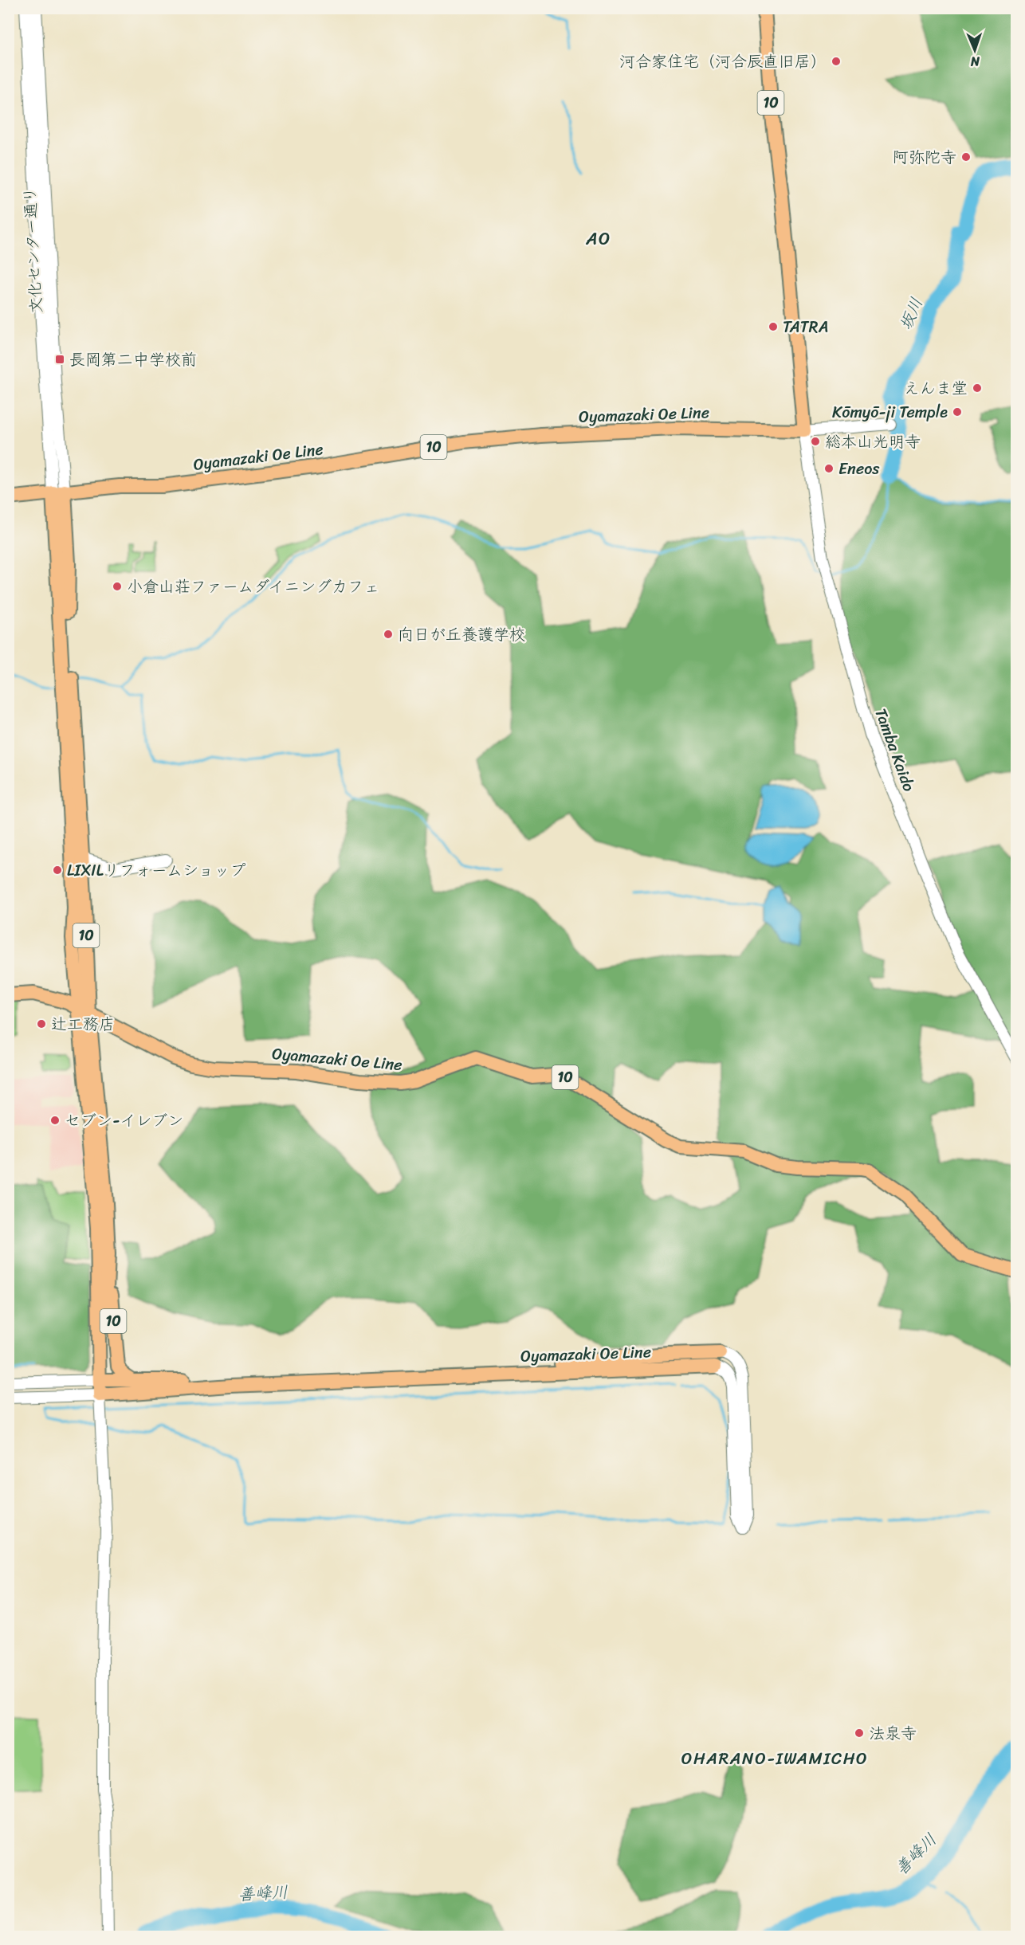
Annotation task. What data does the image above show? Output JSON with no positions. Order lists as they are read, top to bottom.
{
  "streets": {
    "main road": ["10", "Oyamazaki Oe Line"],
    "street": ["文化センター通り", "Tamba Kaido"]
  },
  "crossings": [
    ["10", "文化センター通り"],
    ["10", "Oyamazaki Oe Line"],
    ["10", "Tamba Kaido"],
    ["文化センター通り", "Oyamazaki Oe Line"],
    ["Oyamazaki Oe Line", "Tamba Kaido"]
  ],
  "districts": ["AO", "OHARANO-IWAMICHO"],
  "water": ["坂川", "善峰川"],
  "places": {
    "other": [
      "河合家住宅（河合辰直旧居）",
      "阿弥陀寺",
      "TATRA",
      "えんま堂",
      "Kōmyō-ji Temple",
      "総本山光明寺",
      "Eneos",
      "小倉山荘ファームダイニングカフェ",
      "向日が丘養護学校",
      "LIXILリフォームショップ",
      "辻工務店",
      "セブン-イレブン",
      "法泉寺"
    ],
    "transit": ["長岡第二中学校前"]
  },
  "north": "bottom"
}
